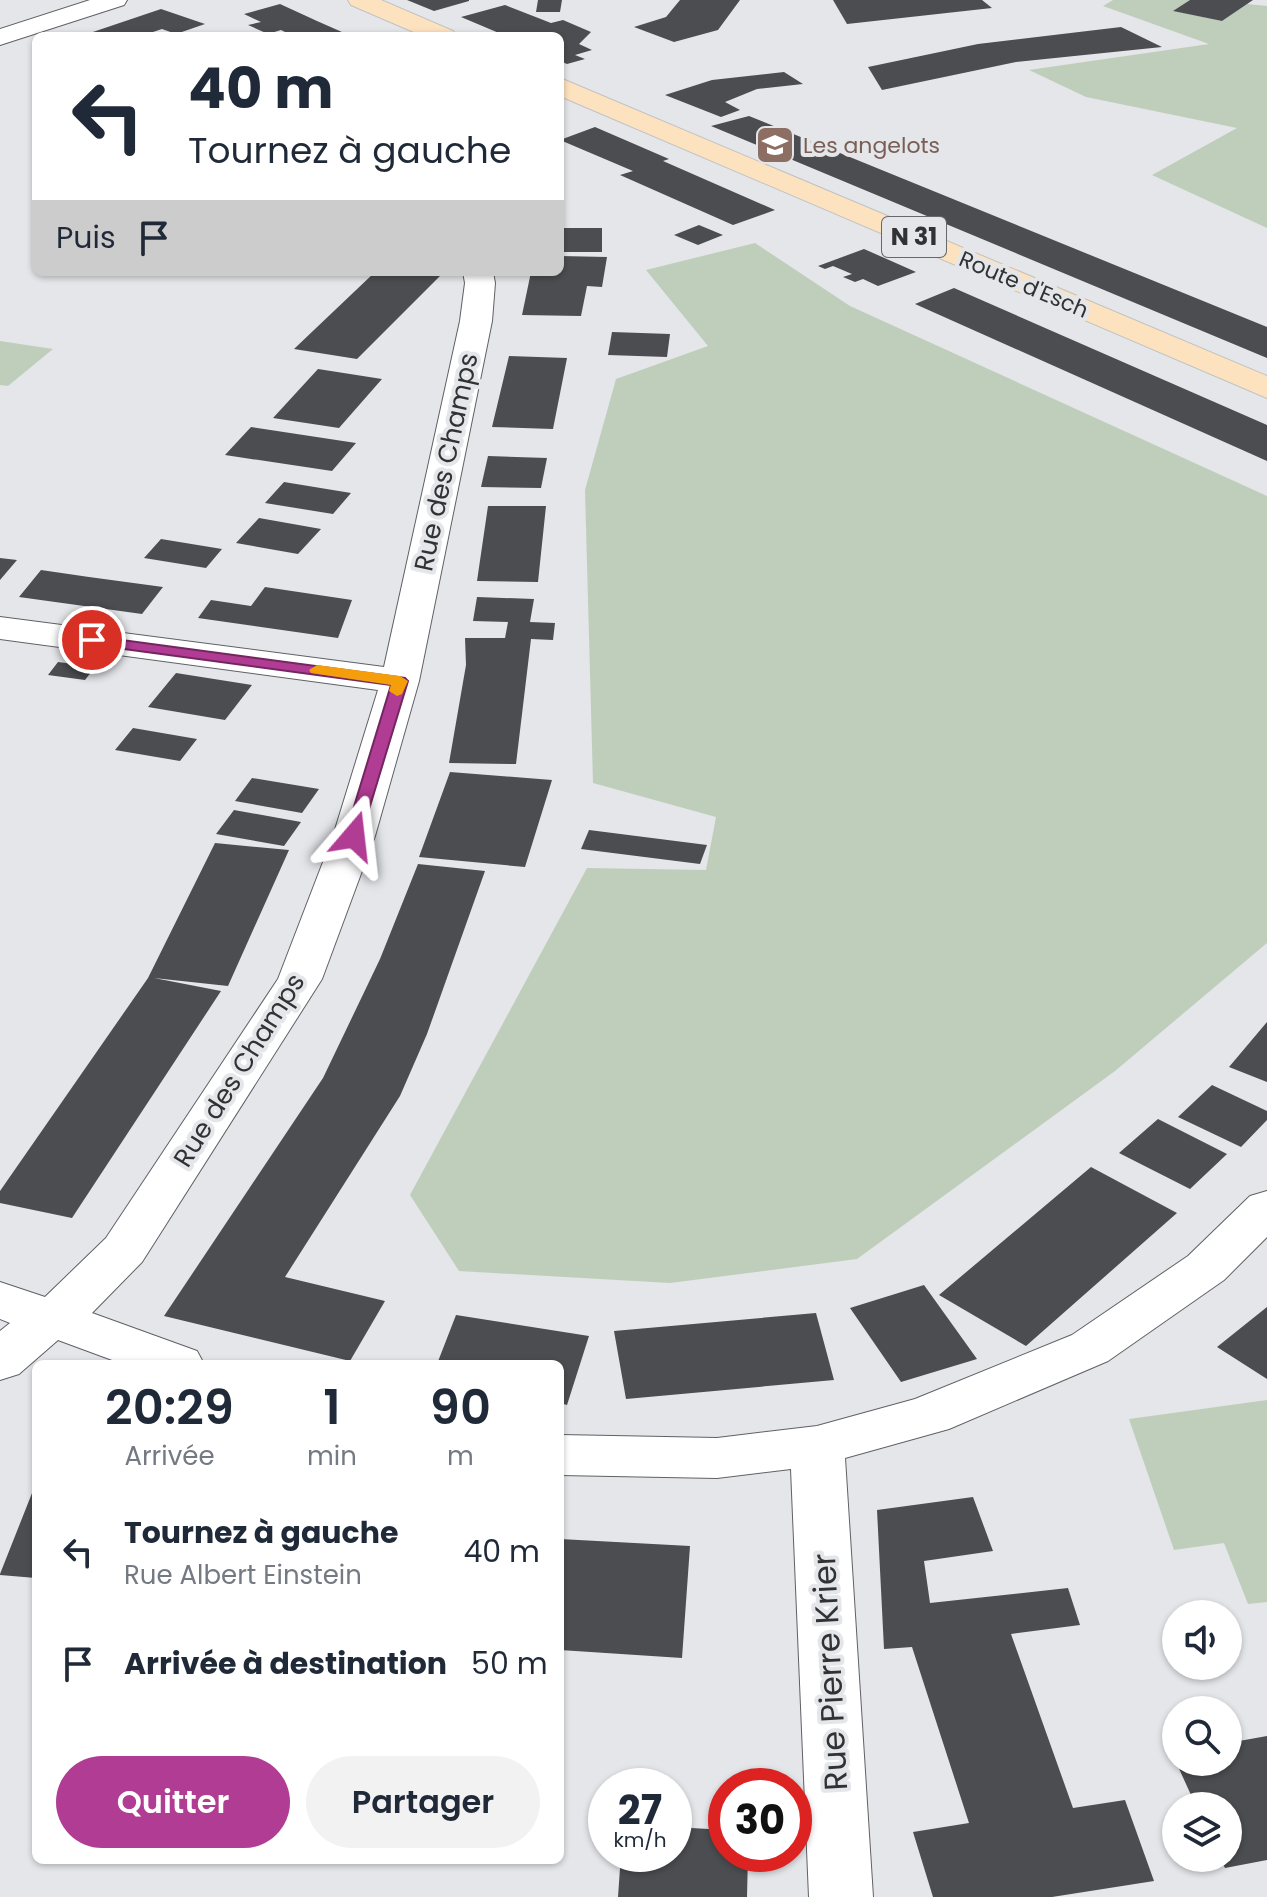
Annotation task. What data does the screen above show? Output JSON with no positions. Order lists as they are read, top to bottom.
{
  "streets": {
    "main road": ["N 31", "Route d'Esch"],
    "street": ["Rue des Champs", "Rue Pierre Krier"]
  },
  "places": {
    "school or university": ["Les angelots"]
  },
  "page": {
    "turn": ["40 m", "Tournez à gauche"],
    "then": "Puis",
    "eta": [
      "20:29",
      "Arrivée",
      "1",
      "min",
      "90",
      "m"
    ],
    "list": [
      {
        "name": "Tournez à gauche",
        "note": "Rue Albert Einstein",
        "value": "40 m"
      },
      {
        "name": "Arrivée à destination",
        "value": "50 m"
      }
    ],
    "buttons": ["Quitter", "Partager"],
    "speed": "27 km/h",
    "limit": "30"
  }
}
